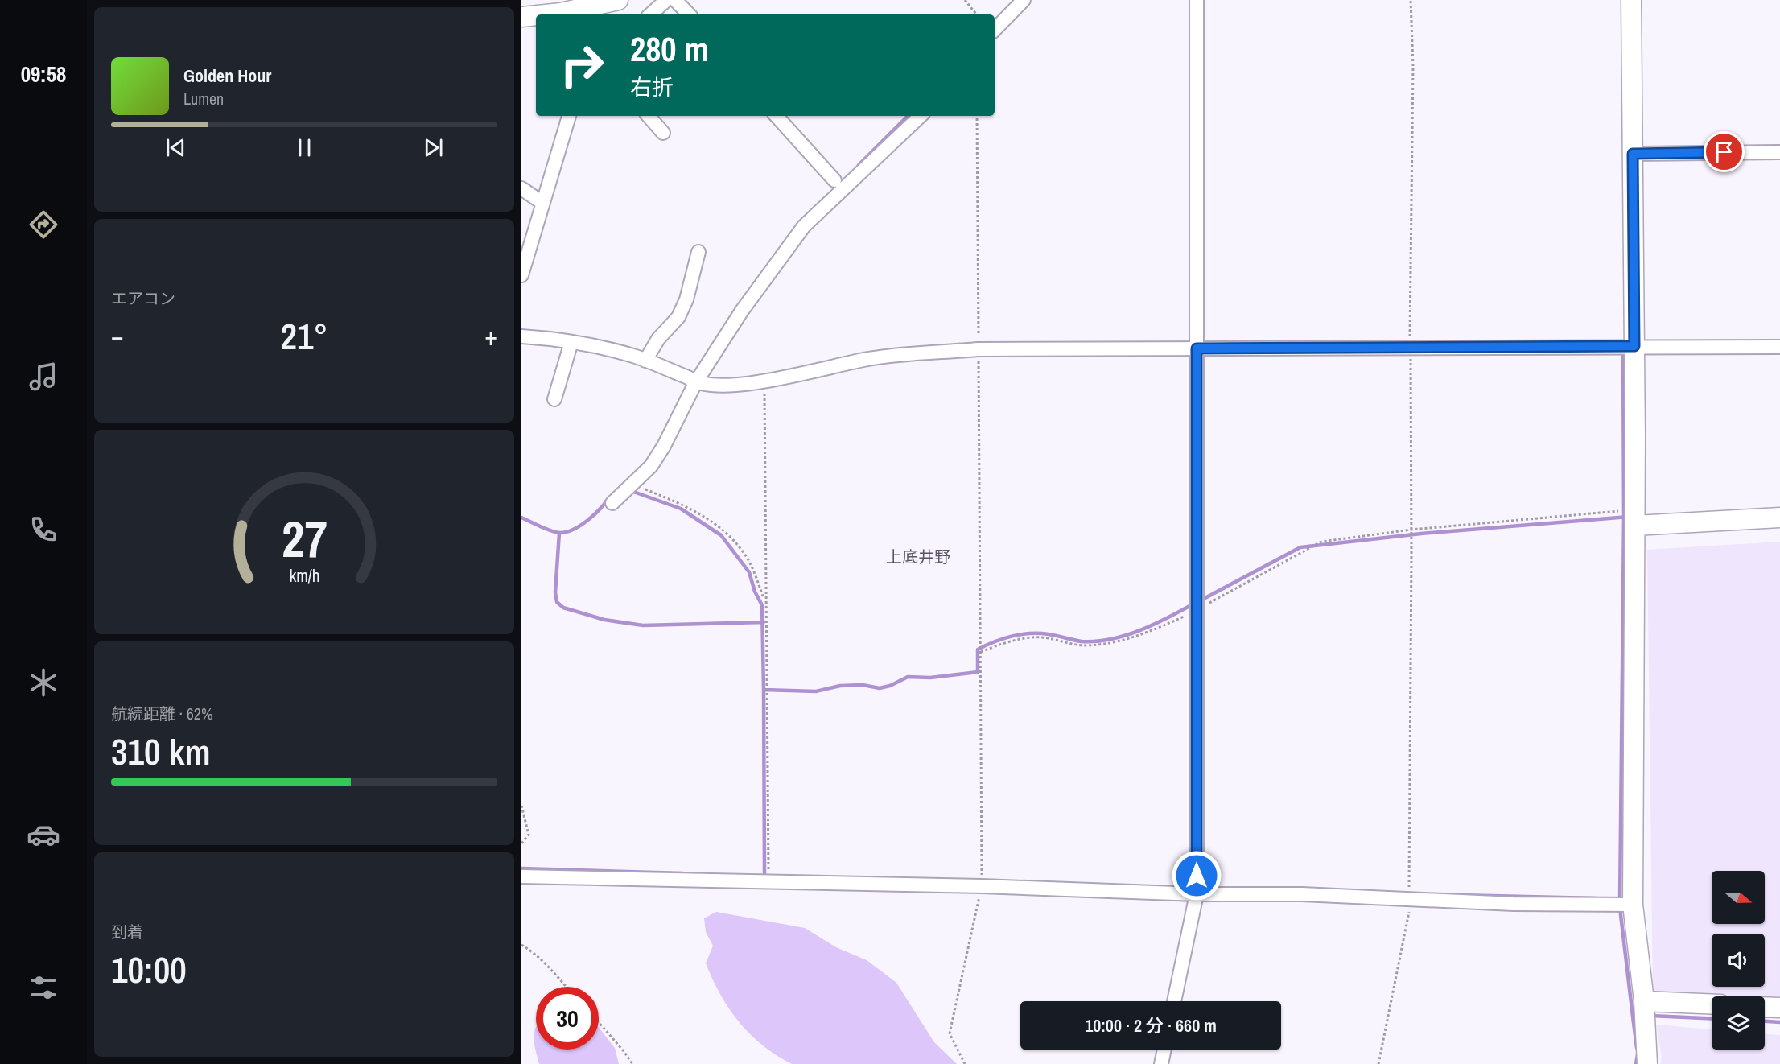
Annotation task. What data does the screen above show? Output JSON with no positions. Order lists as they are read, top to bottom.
{
  "districts": ["上底井野"],
  "north": "right",
  "page": {
    "tabs": "09:58",
    "turn": ["280 m", "右折"],
    "song": ["Golden Hour", "Lumen"],
    "tile": [
      "エアコン",
      ["航続距離 · 62%", "310 km"],
      ["到着", "10:00"]
    ],
    "heat": ["−", "21°", "+"],
    "limit": "30",
    "trip": "10:00 · 2 分 · 660 m",
    "gauge": ["27", "km/h"]
  }
}
